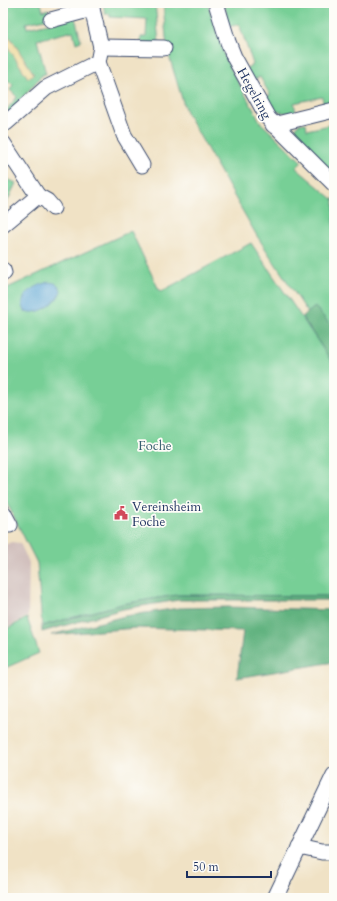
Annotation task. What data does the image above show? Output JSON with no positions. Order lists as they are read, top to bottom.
{
  "streets": {
    "street": ["Hegelring"]
  },
  "parks": ["Foche"],
  "places": {
    "public building": ["Vereinsheim Foche"]
  },
  "scale_bar": "50 m"
}
